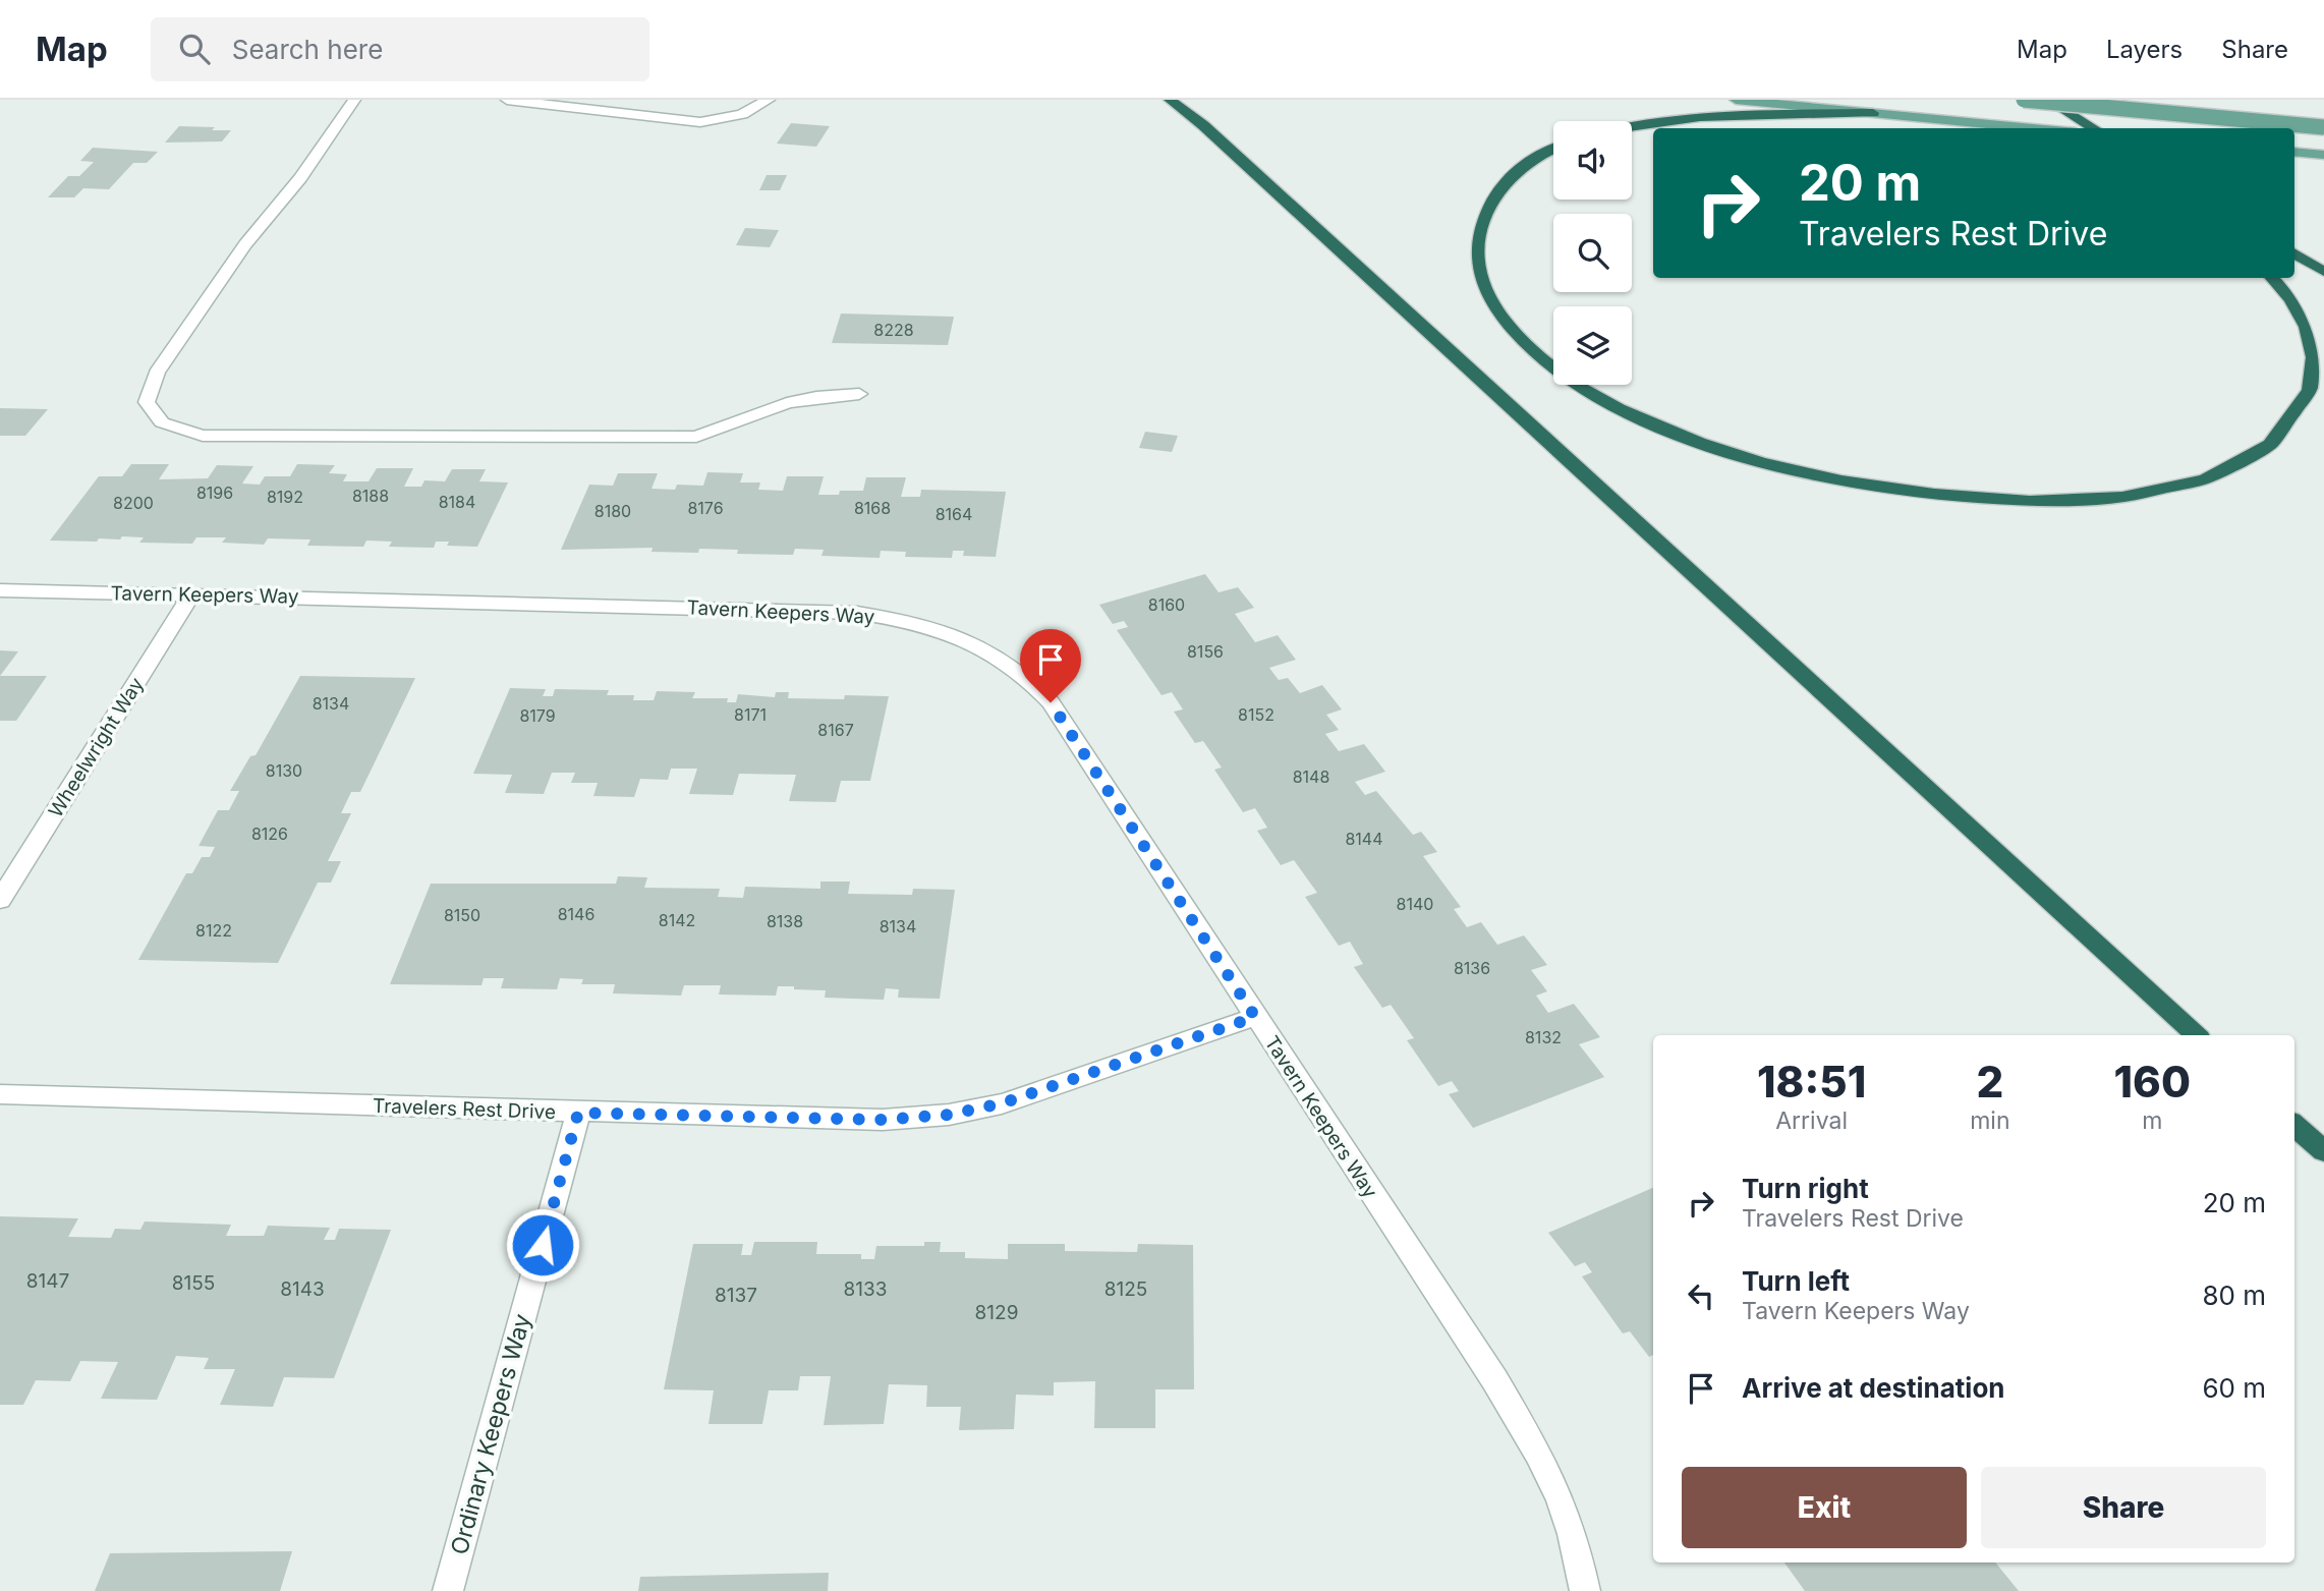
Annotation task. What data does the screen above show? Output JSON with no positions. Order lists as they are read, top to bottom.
{
  "streets": {
    "street": [
      "Tavern Keepers Way",
      "Wheelwright Way",
      "Travelers Rest Drive",
      "Ordinary Keepers Way"
    ]
  },
  "crossings": [
    ["Tavern Keepers Way", "Wheelwright Way"],
    ["Tavern Keepers Way", "Travelers Rest Drive"],
    ["Travelers Rest Drive", "Ordinary Keepers Way"]
  ],
  "house_numbers": [
    "8228",
    "8196",
    "8188",
    "8192",
    "8184",
    "8200",
    "8176",
    "8168",
    "8180",
    "8164",
    "8160",
    "8156",
    "8134",
    "8171",
    "8152",
    "8179",
    "8167",
    "8130",
    "8148",
    "8126",
    "8144",
    "8140",
    "8146",
    "8150",
    "8142",
    "8138",
    "8134",
    "8122",
    "8136",
    "8132",
    "8147",
    "8155",
    "8143",
    "8133",
    "8125",
    "8137",
    "8129"
  ],
  "page": {
    "header": "Map",
    "search": "Search here",
    "nav": ["Map", "Layers", "Share"],
    "turn": ["20 m", "Travelers Rest Drive"],
    "eta": [
      "18:51",
      "Arrival",
      "2",
      "min",
      "160",
      "m"
    ],
    "list": [
      {
        "name": "Turn right",
        "note": "Travelers Rest Drive",
        "value": "20 m"
      },
      {
        "name": "Turn left",
        "note": "Tavern Keepers Way",
        "value": "80 m"
      },
      {
        "name": "Arrive at destination",
        "value": "60 m"
      }
    ],
    "buttons": ["Exit", "Share"]
  }
}
